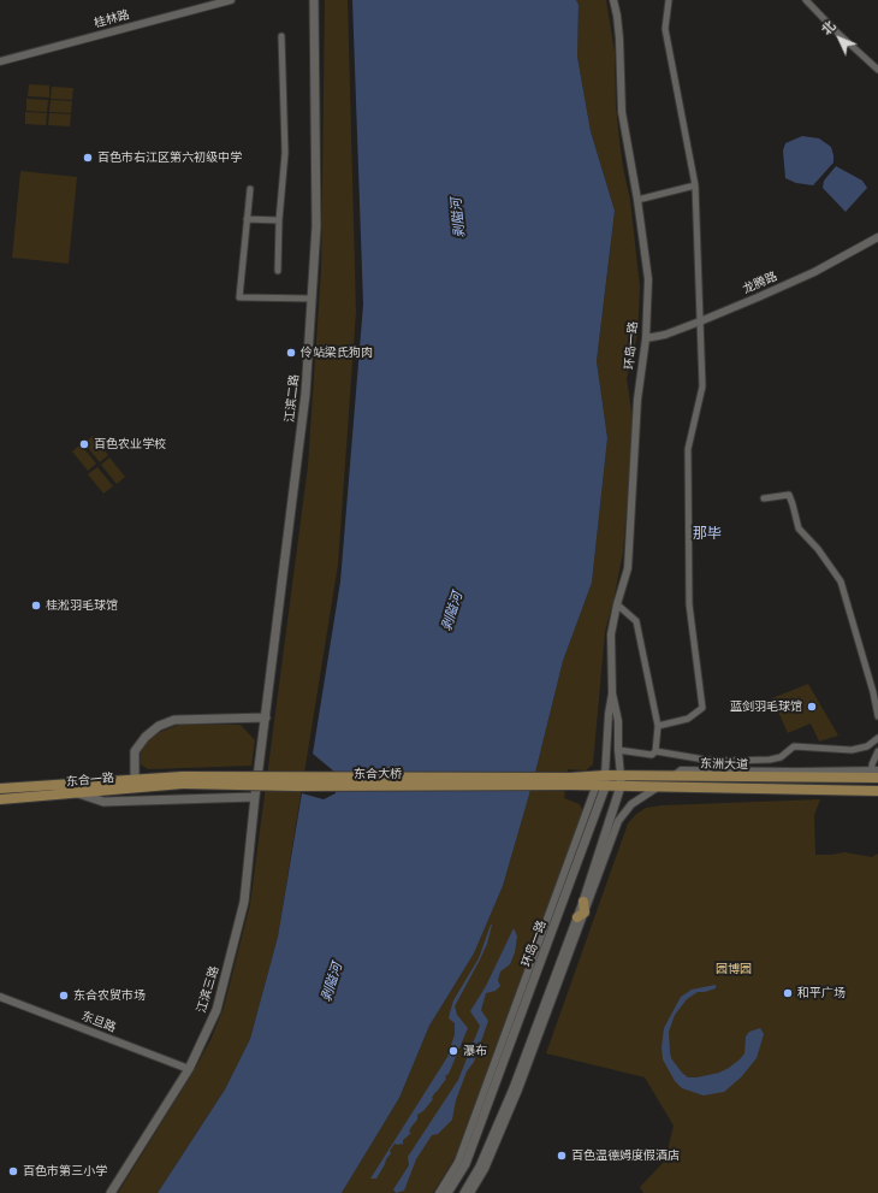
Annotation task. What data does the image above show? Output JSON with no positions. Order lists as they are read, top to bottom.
{
  "streets": {
    "main road": [
      "环岛一路",
      "江滨二路",
      "东洲大道",
      "东合大桥",
      "东合一路",
      "江滨三路"
    ],
    "street": ["桂林路", "龙腾路", "东旦路"]
  },
  "crossings": [
    ["龙腾路", "环岛一路"],
    ["环岛一路", "东洲大道"],
    ["江滨二路", "江滨三路"],
    ["东洲大道", "东合大桥"],
    ["东合大桥", "东合一路"],
    ["江滨三路", "东旦路"]
  ],
  "districts": ["那毕"],
  "water": ["剥隘河"],
  "parks": ["园博园"],
  "places": [
    "百色市右江区第六初级中学",
    "伶站梁氏狗肉",
    "百色农业学校",
    "桂淞羽毛球馆",
    "蓝剑羽毛球馆",
    "和平广场",
    "东合农贸市场",
    "瀑布",
    "百色温德姆度假酒店",
    "百色市第三小学"
  ],
  "north": "top left"
}
